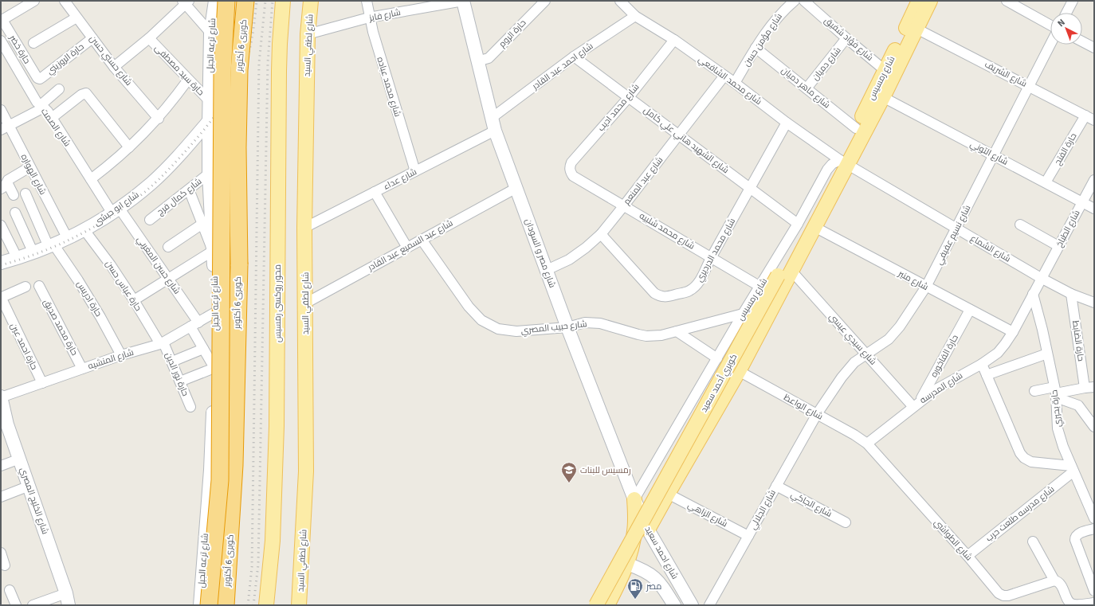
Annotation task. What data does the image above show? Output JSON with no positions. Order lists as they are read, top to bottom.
{
  "streets": {
    "highway": ["كوبرى 6 أكتوبر"],
    "main road": [
      "شارع ترعه الجبل",
      "شارع لطفي السيد",
      "شارع رمسيس",
      "شارع ابو حبشى",
      "شارع مصر و السودان",
      "محور روكسى رمسيس",
      "كوبري أحمد سعيد",
      "شارع الخليج المصري",
      "شارع احمد سعيد"
    ],
    "street": [
      "شارع فايز",
      "حارة الروم",
      "شارع فؤاد شفيق",
      "شارع مؤمن حسن",
      "حارة خضر",
      "حارة الروزيني",
      "شارع حسني حسن",
      "شارع دميان",
      "شارع احمد عبد القادر",
      "حارة سيد مصطفى",
      "شارع الشريف",
      "شارع محمد الشافعي",
      "شارع محمد عباده",
      "شارع ماهر دميان",
      "شارع محمد اديب",
      "شارع الصمت",
      "شارع الشهيد هاني علي كامل",
      "حارة الفتح",
      "شارع التوني",
      "شارع الهواره",
      "شارع عداء",
      "شارع عبد المنعم",
      "شارع كمال فرج",
      "شارع الطباخ",
      "شارع محمد شلبيه",
      "شارع نسيم عفيفي",
      "شارع عبد السميع عبد القادر",
      "شارع الشماع",
      "شارع محمد الدرديري",
      "شارع حسن المغربي",
      "شارع منير",
      "حارة عباس حسن",
      "حارة ادريس",
      "حارة محمد صديق",
      "شارع حبيب المصري",
      "شارع سيدي عيسي",
      "حارة الضابط",
      "حارة احمد عين",
      "حارة الفاخوره",
      "شارع المنشيه",
      "حارة نور الدين",
      "شارع المدرسه",
      "شارع الواعظ",
      "حارة بحيري",
      "شارع الجاكي",
      "شارع الجلالي",
      "شارع مدرسه طلعت حرب",
      "شارع الزاهي",
      "شارع الطواشي"
    ]
  },
  "crossings": [
    ["شارع فايز", "شارع لطفي السيد"],
    ["شارع فايز", "شارع محمد عباده"],
    ["شارع فايز", "شارع مصر و السودان"],
    ["حارة الروم", "شارع مصر و السودان"],
    ["شارع فؤاد شفيق", "شارع دميان"],
    ["شارع فؤاد شفيق", "شارع رمسيس"],
    ["شارع مؤمن حسن", "شارع محمد الشافعي"],
    ["شارع مؤمن حسن", "شارع ماهر دميان"],
    ["شارع ترعه الجبل", "حارة سيد مصطفى"],
    ["شارع ترعه الجبل", "شارع كمال فرج"],
    ["شارع ترعه الجبل", "شارع ابو حبشى"],
    ["شارع ترعه الجبل", "شارع حسن المغربي"],
    ["شارع ترعه الجبل", "شارع المنشيه"],
    ["شارع لطفي السيد", "شارع عداء"],
    ["شارع لطفي السيد", "شارع عبد السميع عبد القادر"],
    ["حارة خضر", "حارة الروزيني"],
    ["حارة الروزيني", "شارع حسني حسن"],
    ["شارع دميان", "شارع ماهر دميان"],
    ["شارع احمد عبد القادر", "شارع محمد الشافعي"],
    ["شارع احمد عبد القادر", "شارع الشهيد هاني علي كامل"],
    ["شارع احمد عبد القادر", "شارع مصر و السودان"],
    ["شارع الشريف", "شارع رمسيس"],
    ["شارع الشريف", "حارة الفتح"],
    ["شارع الشريف", "شارع نسيم عفيفي"],
    ["شارع رمسيس", "شارع محمد الشافعي"],
    ["شارع رمسيس", "شارع ماهر دميان"],
    ["شارع رمسيس", "شارع الشهيد هاني علي كامل"],
    ["شارع رمسيس", "شارع التوني"],
    ["شارع رمسيس", "شارع محمد شلبيه"],
    ["شارع رمسيس", "شارع الشماع"],
    ["شارع رمسيس", "شارع مصر و السودان"],
    ["شارع رمسيس", "شارع منير"],
    ["شارع رمسيس", "شارع حبيب المصري"],
    ["شارع رمسيس", "شارع سيدي عيسي"],
    ["شارع رمسيس", "كوبري أحمد سعيد"],
    ["شارع رمسيس", "شارع الواعظ"],
    ["شارع رمسيس", "شارع الزاهي"],
    ["شارع رمسيس", "شارع احمد سعيد"],
    ["شارع محمد الشافعي", "شارع محمد اديب"],
    ["شارع محمد الشافعي", "شارع عبد المنعم"],
    ["شارع محمد الشافعي", "شارع الشماع"],
    ["شارع محمد الشافعي", "شارع محمد الدرديري"],
    ["شارع محمد الشافعي", "كوبري أحمد سعيد"],
    ["شارع محمد عباده", "شارع عداء"],
    ["شارع محمد اديب", "شارع الشهيد هاني علي كامل"],
    ["شارع محمد اديب", "شارع محمد شلبيه"],
    ["شارع الصمت", "شارع ابو حبشى"],
    ["شارع الصمت", "شارع حسن المغربي"],
    ["شارع الشهيد هاني علي كامل", "شارع عبد المنعم"],
    ["شارع الشهيد هاني علي كامل", "شارع محمد الدرديري"],
    ["حارة الفتح", "شارع التوني"],
    ["شارع التوني", "شارع الطباخ"],
    ["شارع التوني", "شارع نسيم عفيفي"],
    ["شارع الهواره", "شارع ابو حبشى"],
    ["شارع عداء", "شارع مصر و السودان"],
    ["شارع عبد المنعم", "شارع محمد شلبيه"],
    ["شارع عبد المنعم", "شارع محمد الدرديري"],
    ["شارع عبد المنعم", "شارع مصر و السودان"],
    ["شارع ابو حبشى", "شارع حسن المغربي"],
    ["شارع ابو حبشى", "حارة عباس حسن"],
    ["شارع ابو حبشى", "حارة ادريس"],
    ["شارع الطباخ", "شارع الشماع"],
    ["شارع الطباخ", "شارع المدرسه"],
    ["شارع الطباخ", "حارة بحيري"],
    ["شارع محمد شلبيه", "شارع محمد الدرديري"],
    ["شارع نسيم عفيفي", "شارع الشماع"],
    ["شارع نسيم عفيفي", "شارع منير"],
    ["شارع نسيم عفيفي", "شارع سيدي عيسي"],
    ["شارع نسيم عفيفي", "شارع الواعظ"],
    ["شارع نسيم عفيفي", "شارع الجلالي"],
    ["شارع عبد السميع عبد القادر", "شارع مصر و السودان"],
    ["شارع عبد السميع عبد القادر", "شارع حبيب المصري"],
    ["شارع الشماع", "حارة الضابط"],
    ["شارع الشماع", "كوبري أحمد سعيد"],
    ["شارع مصر و السودان", "شارع حبيب المصري"],
    ["شارع مصر و السودان", "شارع احمد سعيد"],
    ["شارع حسن المغربي", "شارع المنشيه"],
    ["شارع منير", "حارة الفاخوره"],
    ["شارع منير", "شارع المدرسه"],
    ["حارة عباس حسن", "شارع المنشيه"],
    ["حارة عباس حسن", "حارة نور الدين"],
    ["حارة ادريس", "شارع المنشيه"],
    ["حارة محمد صديق", "شارع المنشيه"],
    ["شارع سيدي عيسي", "حارة الفاخوره"],
    ["شارع سيدي عيسي", "شارع المدرسه"],
    ["حارة احمد عين", "شارع المنشيه"],
    ["حارة الفاخوره", "شارع المدرسه"],
    ["شارع المنشيه", "حارة نور الدين"],
    ["شارع المنشيه", "شارع الخليج المصري"],
    ["شارع المدرسه", "شارع الواعظ"],
    ["شارع المدرسه", "حارة بحيري"],
    ["شارع المدرسه", "شارع الطواشي"],
    ["شارع الواعظ", "شارع الجلالي"],
    ["شارع الواعظ", "شارع الطواشي"],
    ["حارة بحيري", "شارع مدرسه طلعت حرب"],
    ["شارع الجاكي", "شارع الجلالي"],
    ["شارع الجلالي", "شارع الزاهي"],
    ["شارع مدرسه طلعت حرب", "شارع الطواشي"]
  ],
  "places": {
    "school or university": ["رمسيس للبنات"],
    "fuel station": ["مصر"]
  },
  "north": "top left"
}
